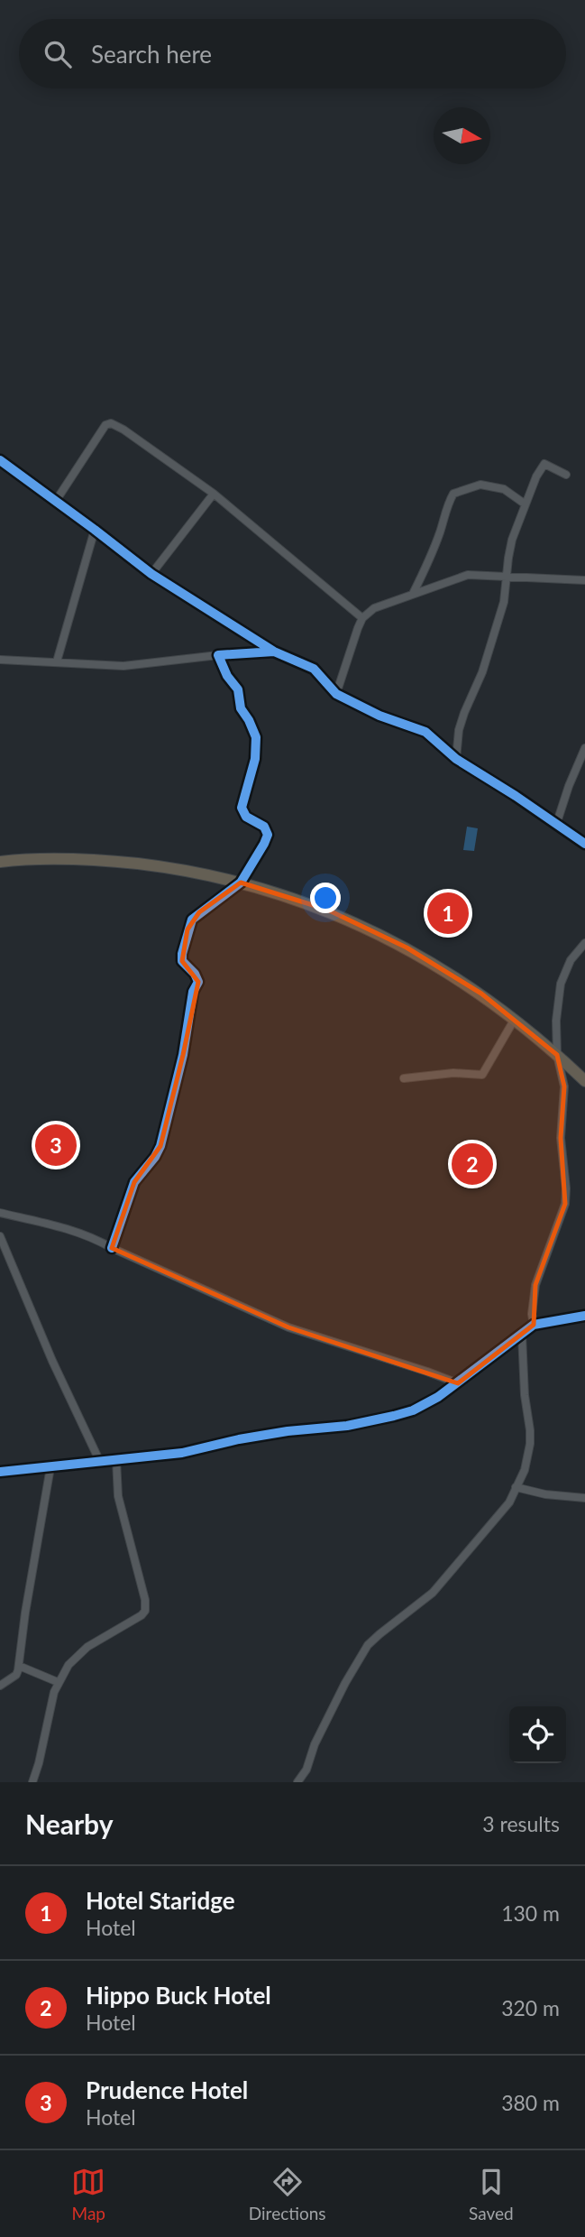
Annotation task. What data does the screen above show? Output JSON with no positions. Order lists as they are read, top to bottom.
{
  "north": "right",
  "page": {
    "search": "Search here",
    "pins": ["1", "3", "2"],
    "heading": ["Nearby", "3 results"],
    "list": [
      {
        "mark": "1",
        "name": "Hotel Staridge",
        "note": "Hotel",
        "value": "130 m"
      },
      {
        "mark": "2",
        "name": "Hippo Buck Hotel",
        "note": "Hotel",
        "value": "320 m"
      },
      {
        "mark": "3",
        "name": "Prudence Hotel",
        "note": "Hotel",
        "value": "380 m"
      }
    ],
    "nav": ["Map", "Directions", "Saved"]
  }
}
